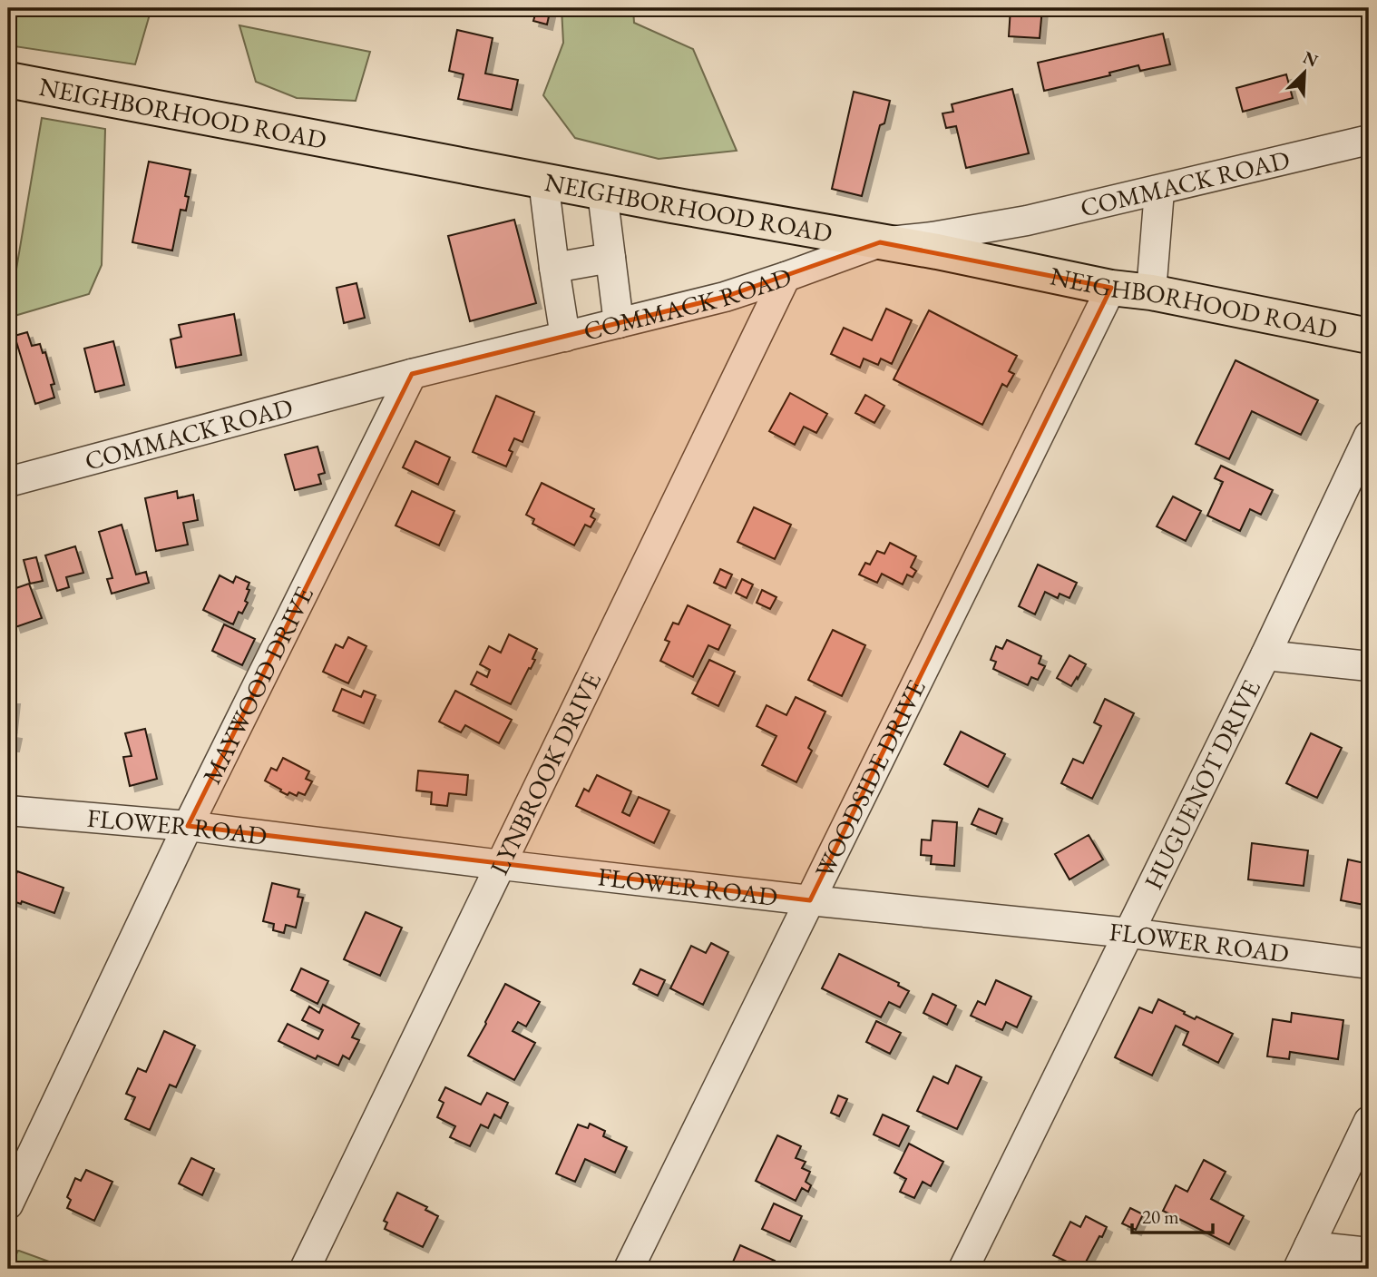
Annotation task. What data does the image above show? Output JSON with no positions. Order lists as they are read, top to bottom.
{
  "streets": {
    "main road": ["NEIGHBORHOOD ROAD"],
    "street": [
      "COMMACK ROAD",
      "MAYWOOD DRIVE",
      "LYNBROOK DRIVE",
      "WOODSIDE DRIVE",
      "HUGUENOT DRIVE",
      "FLOWER ROAD"
    ]
  },
  "crossings": [
    ["NEIGHBORHOOD ROAD", "COMMACK ROAD"],
    ["NEIGHBORHOOD ROAD", "WOODSIDE DRIVE"],
    ["COMMACK ROAD", "MAYWOOD DRIVE"],
    ["COMMACK ROAD", "LYNBROOK DRIVE"],
    ["MAYWOOD DRIVE", "FLOWER ROAD"],
    ["LYNBROOK DRIVE", "FLOWER ROAD"],
    ["WOODSIDE DRIVE", "FLOWER ROAD"],
    ["HUGUENOT DRIVE", "FLOWER ROAD"]
  ],
  "scale_bar": "20 m",
  "north": "top right"
}
